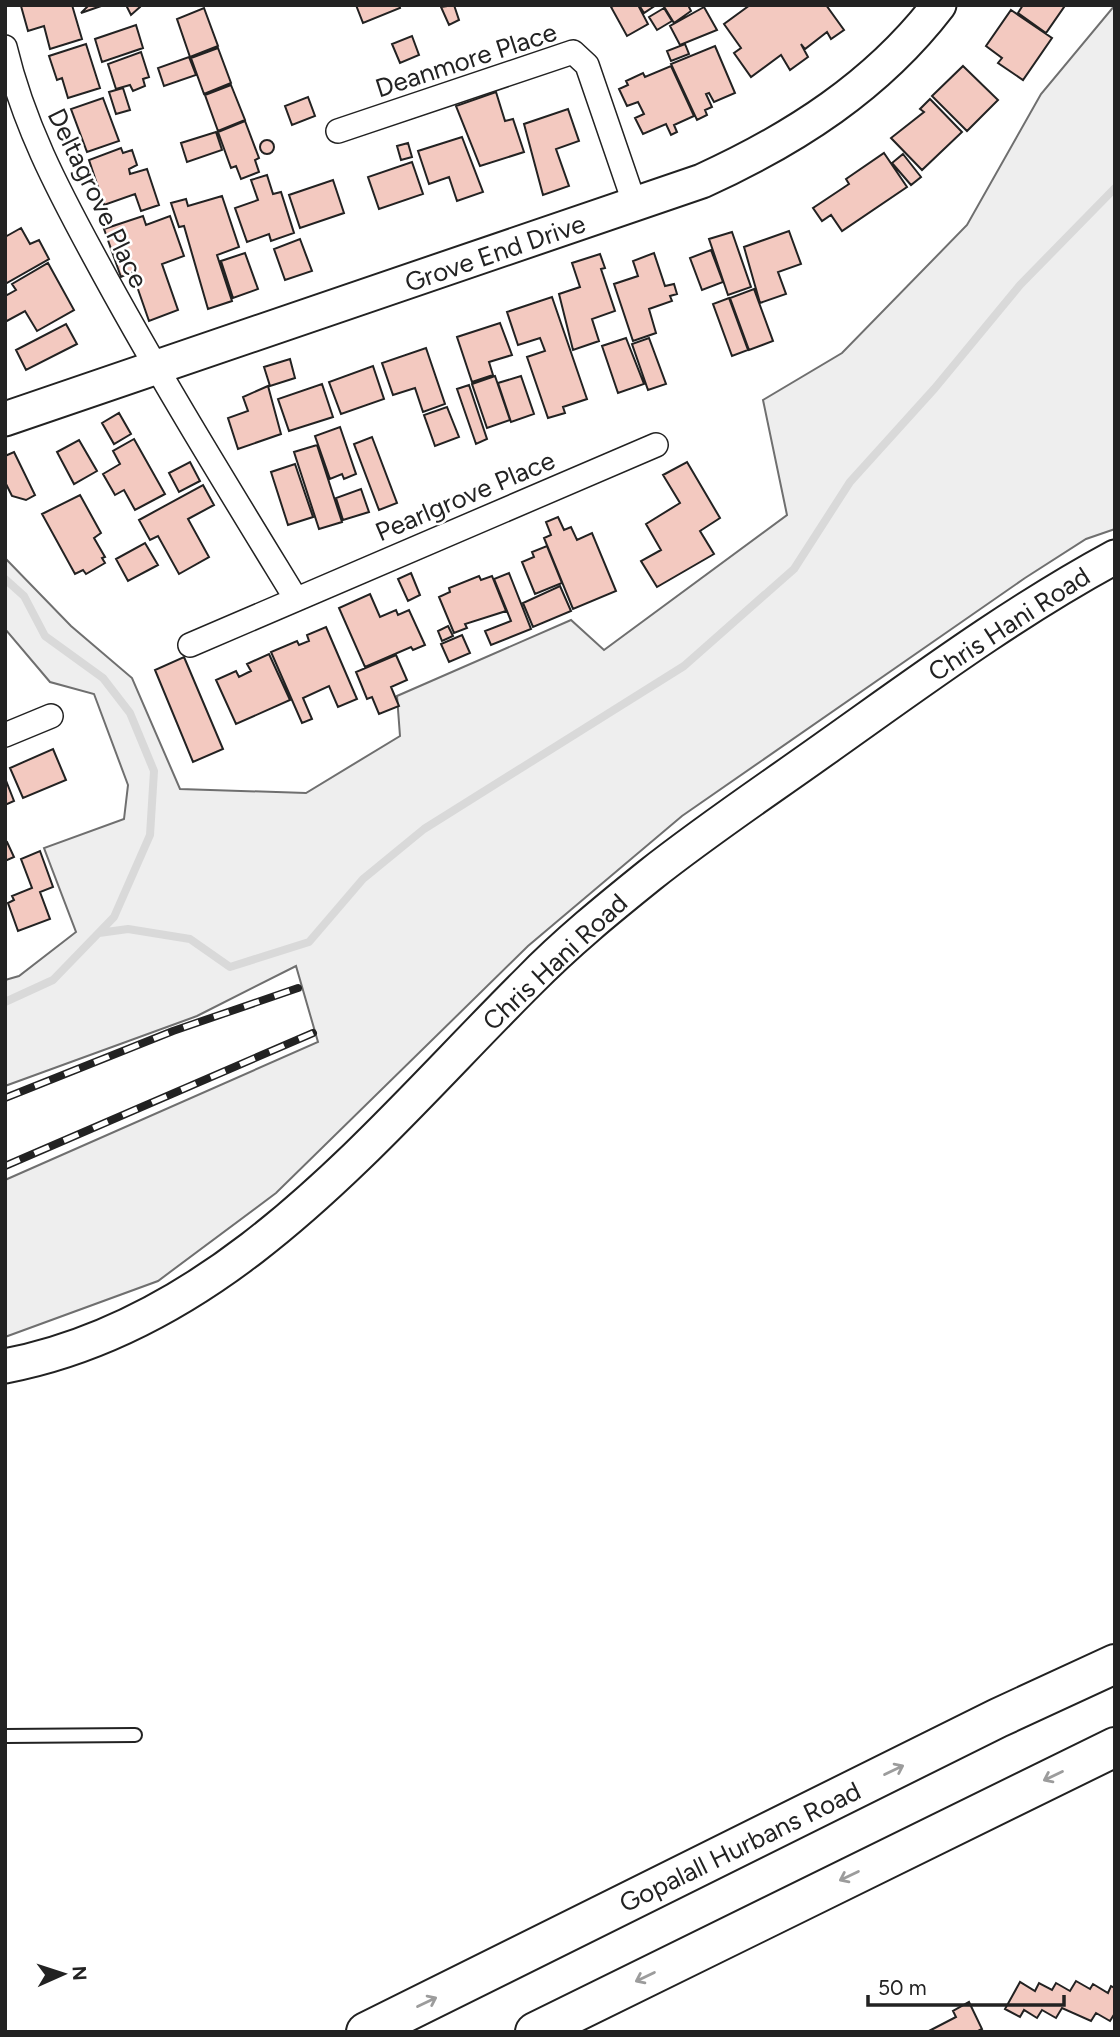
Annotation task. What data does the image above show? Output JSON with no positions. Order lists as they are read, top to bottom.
{
  "streets": {
    "highway": ["Gopalall Hurbans Road"],
    "street": [
      "Deanmore Place",
      "Deltagrove Place",
      "Grove End Drive",
      "Pearlgrove Place",
      "Chris Hani Road"
    ]
  },
  "crossings": [
    ["Deanmore Place", "Grove End Drive"],
    ["Deltagrove Place", "Grove End Drive"]
  ],
  "scale_bar": "50 m",
  "north": "right"
}
